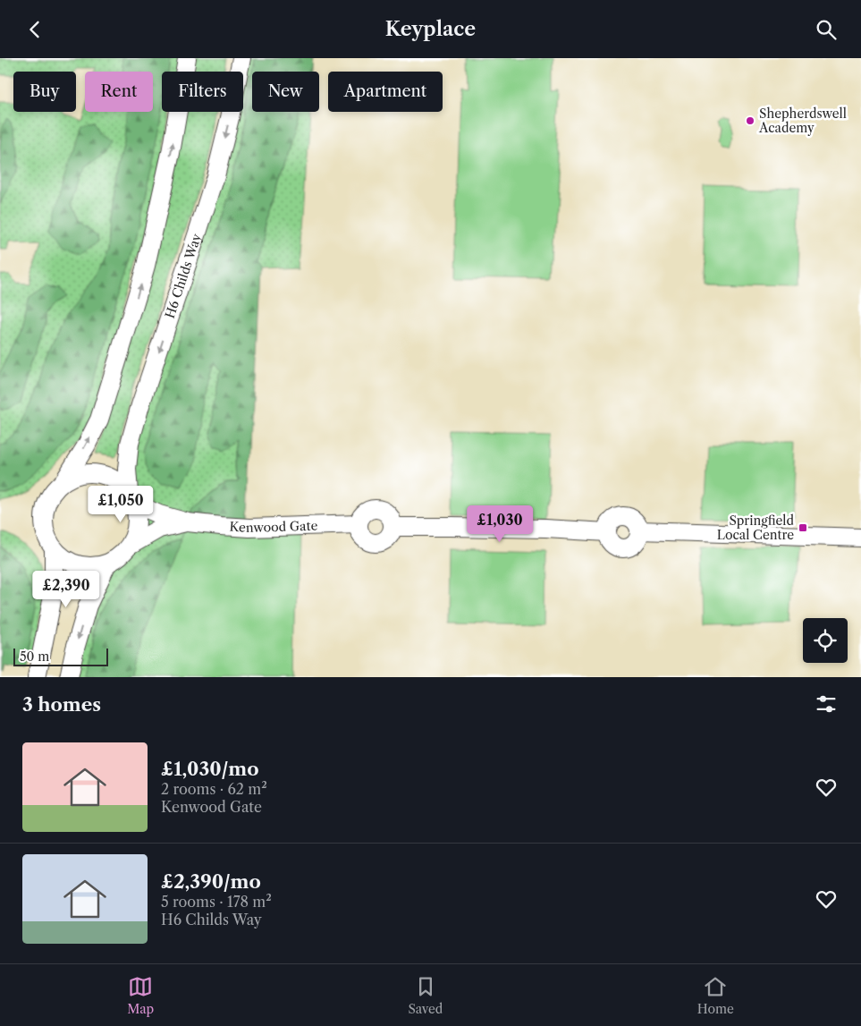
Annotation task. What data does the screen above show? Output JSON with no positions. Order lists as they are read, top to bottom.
{
  "streets": {
    "street": ["H6 Childs Way", "Kenwood Gate"]
  },
  "crossings": [
    ["H6 Childs Way", "Kenwood Gate"]
  ],
  "places": {
    "other": ["Shepherdswell Academy"],
    "transit": ["Springfield Local Centre"]
  },
  "scale_bar": "50 m",
  "page": {
    "header": "Keyplace",
    "chip": [
      "Buy",
      "Rent",
      "Filters",
      "New",
      "Apartment"
    ],
    "price": ["£1,050", "£1,030", "£2,390"],
    "scale": "50 m",
    "heading": "3 homes",
    "list": [
      {
        "name": "£1,030/mo",
        "note": "2 rooms · 62 m² · Kenwood Gate"
      },
      {
        "name": "£2,390/mo",
        "note": "5 rooms · 178 m² · H6 Childs Way"
      }
    ],
    "tabs": ["Map", "Saved", "Home"]
  }
}
